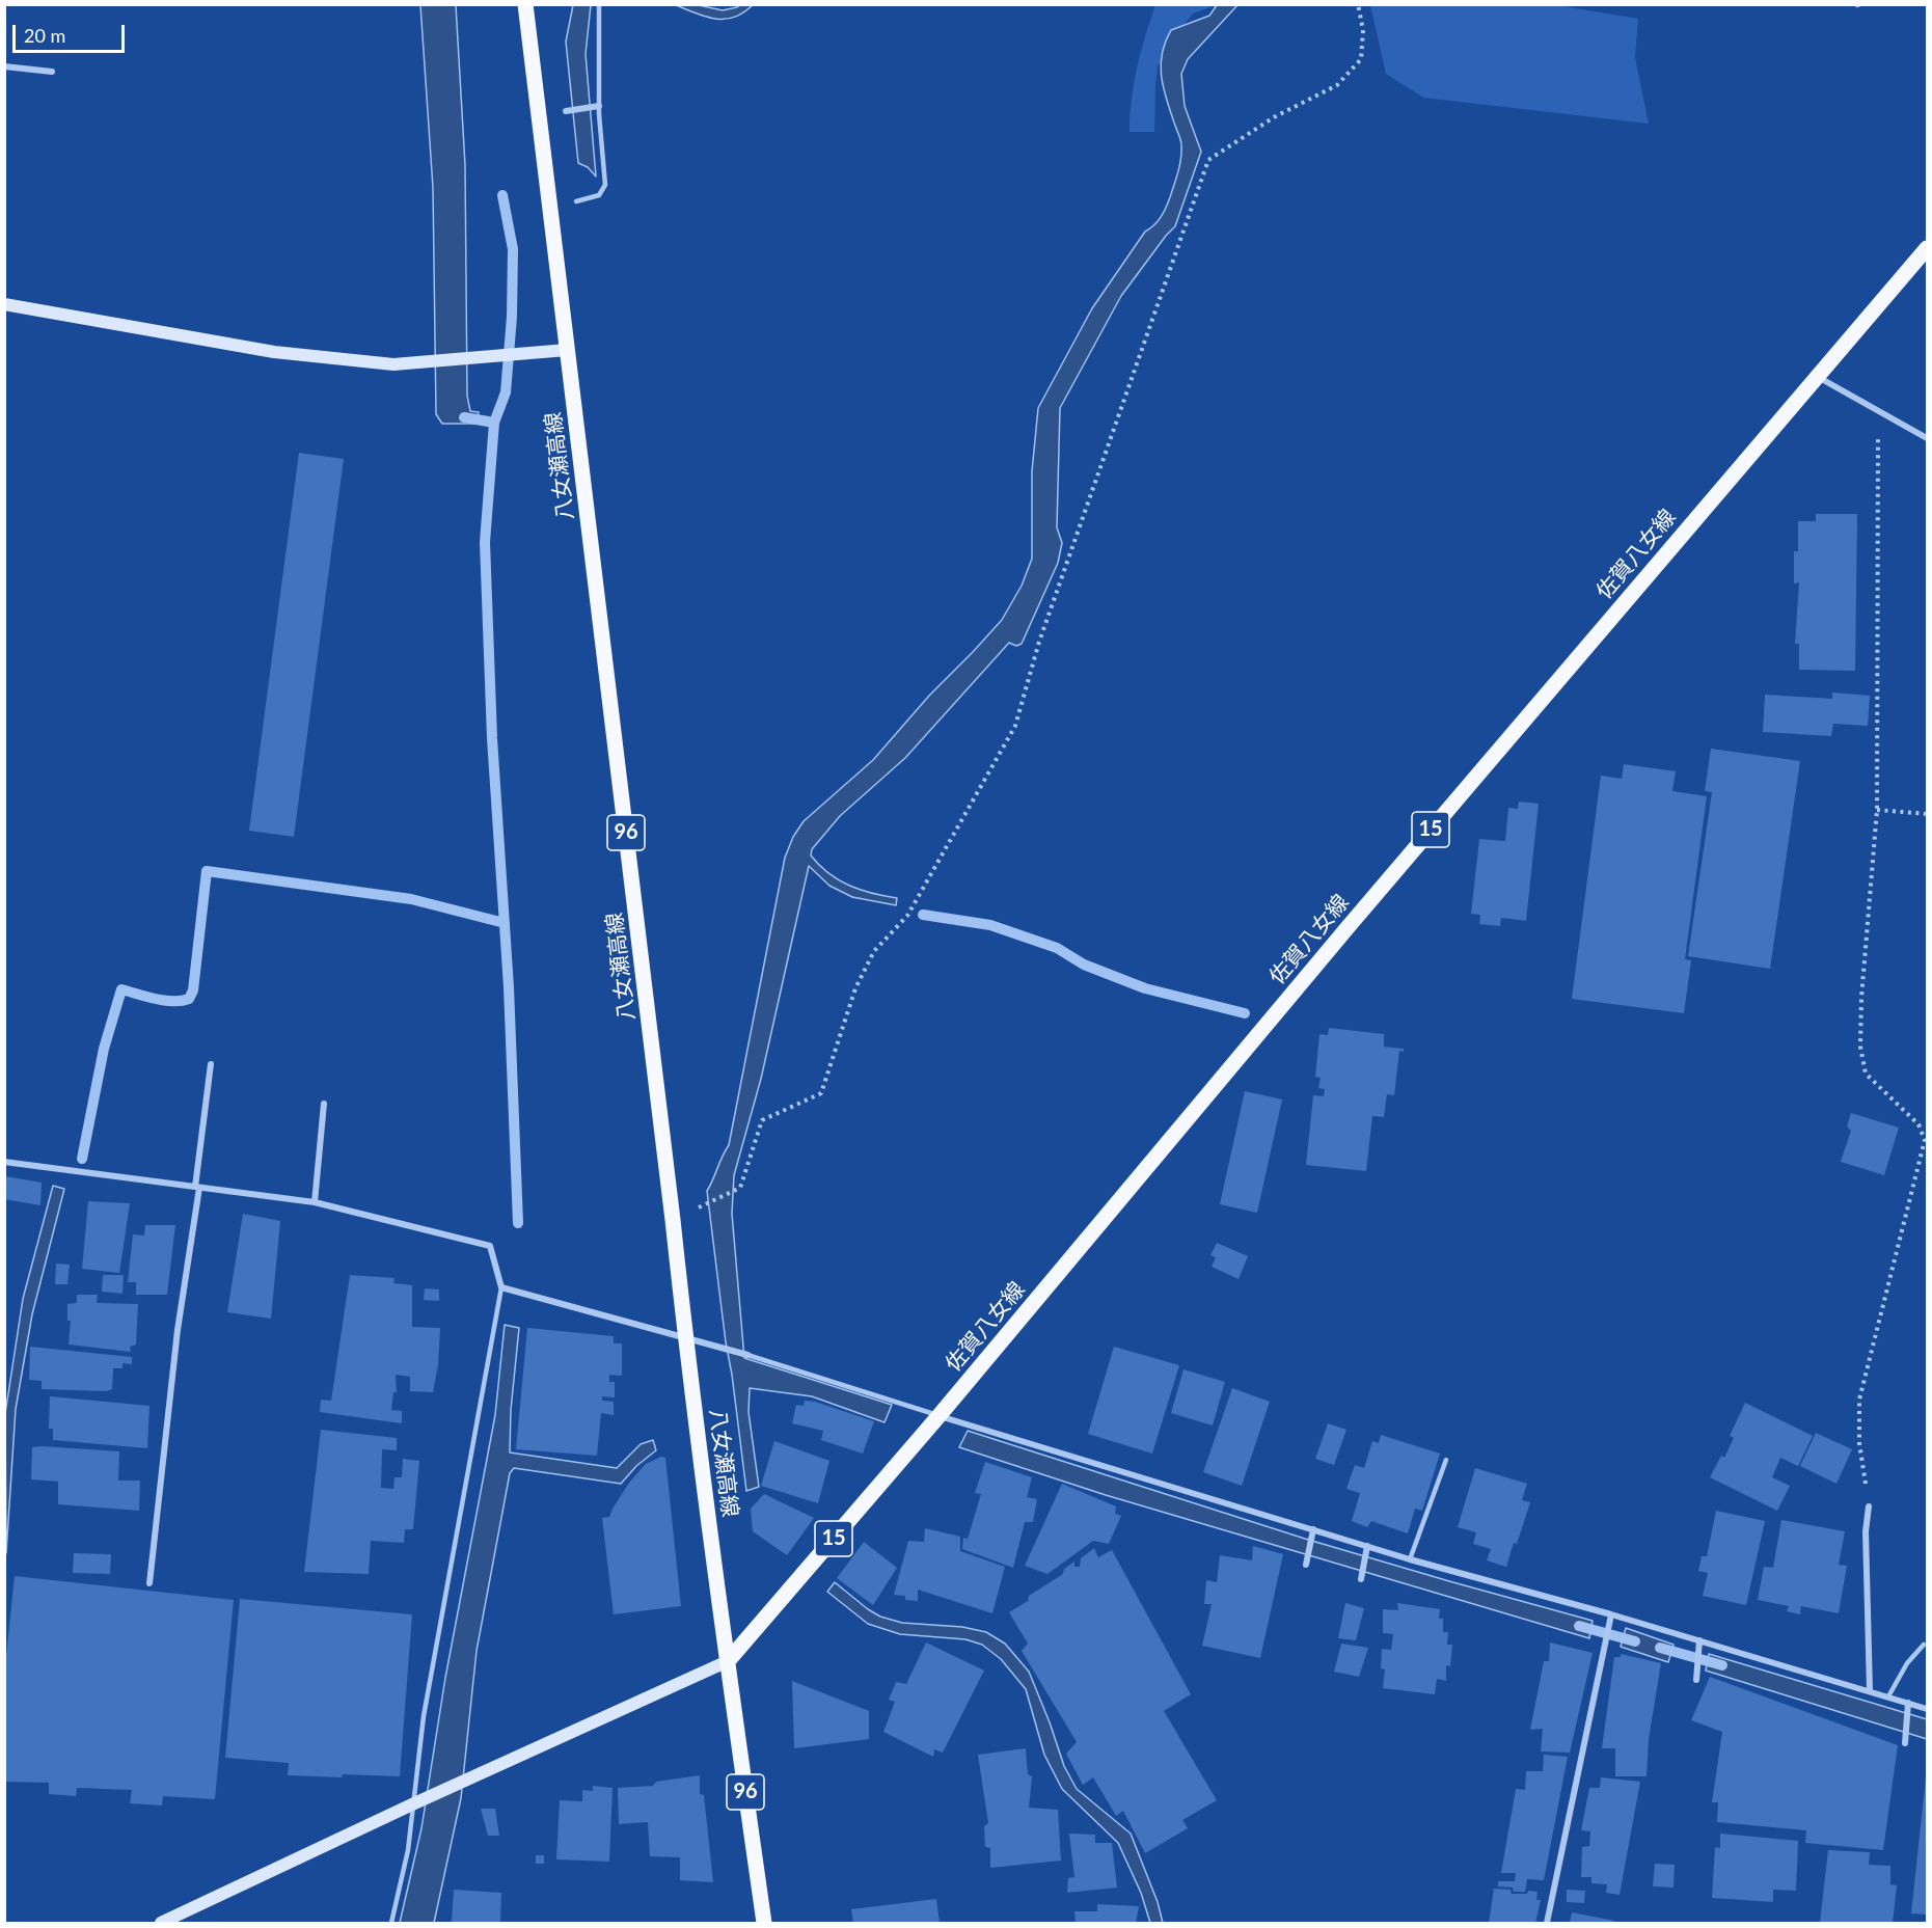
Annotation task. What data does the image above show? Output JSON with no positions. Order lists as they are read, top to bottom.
{
  "streets": {
    "main road": [
      "八女瀬高線",
      "佐賀八女線",
      "15",
      "96"
    ]
  },
  "crossings": [
    ["八女瀬高線", "佐賀八女線"]
  ],
  "scale_bar": "20 m"
}
